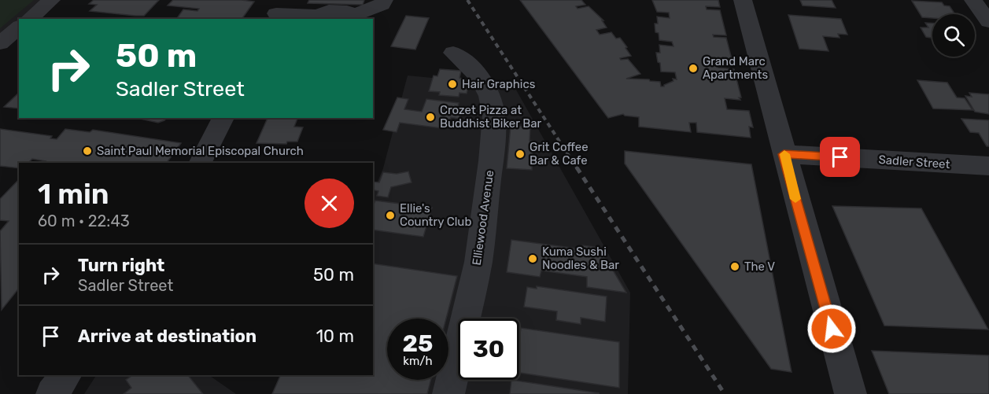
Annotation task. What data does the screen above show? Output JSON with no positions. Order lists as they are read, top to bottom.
{
  "streets": {
    "street": ["Sadler Street", "Elliewood Avenue"]
  },
  "places": [
    "Grand Marc Apartments",
    "Hair Graphics",
    "Crozet Pizza at Buddhist Biker Bar",
    "Saint Paul Memorial Episcopal Church",
    "Grit Coffee Bar & Cafe",
    "Ellie's Country Club",
    "Kuma Sushi Noodles & Bar",
    "The V"
  ],
  "page": {
    "turn": ["50 m", "Sadler Street"],
    "heading": ["1 min", "60 m · 22:43"],
    "list": [
      {
        "name": "Turn right",
        "note": "Sadler Street",
        "value": "50 m"
      },
      {
        "name": "Arrive at destination",
        "value": "10 m"
      }
    ],
    "speed": "25 km/h",
    "limit": "30"
  }
}
